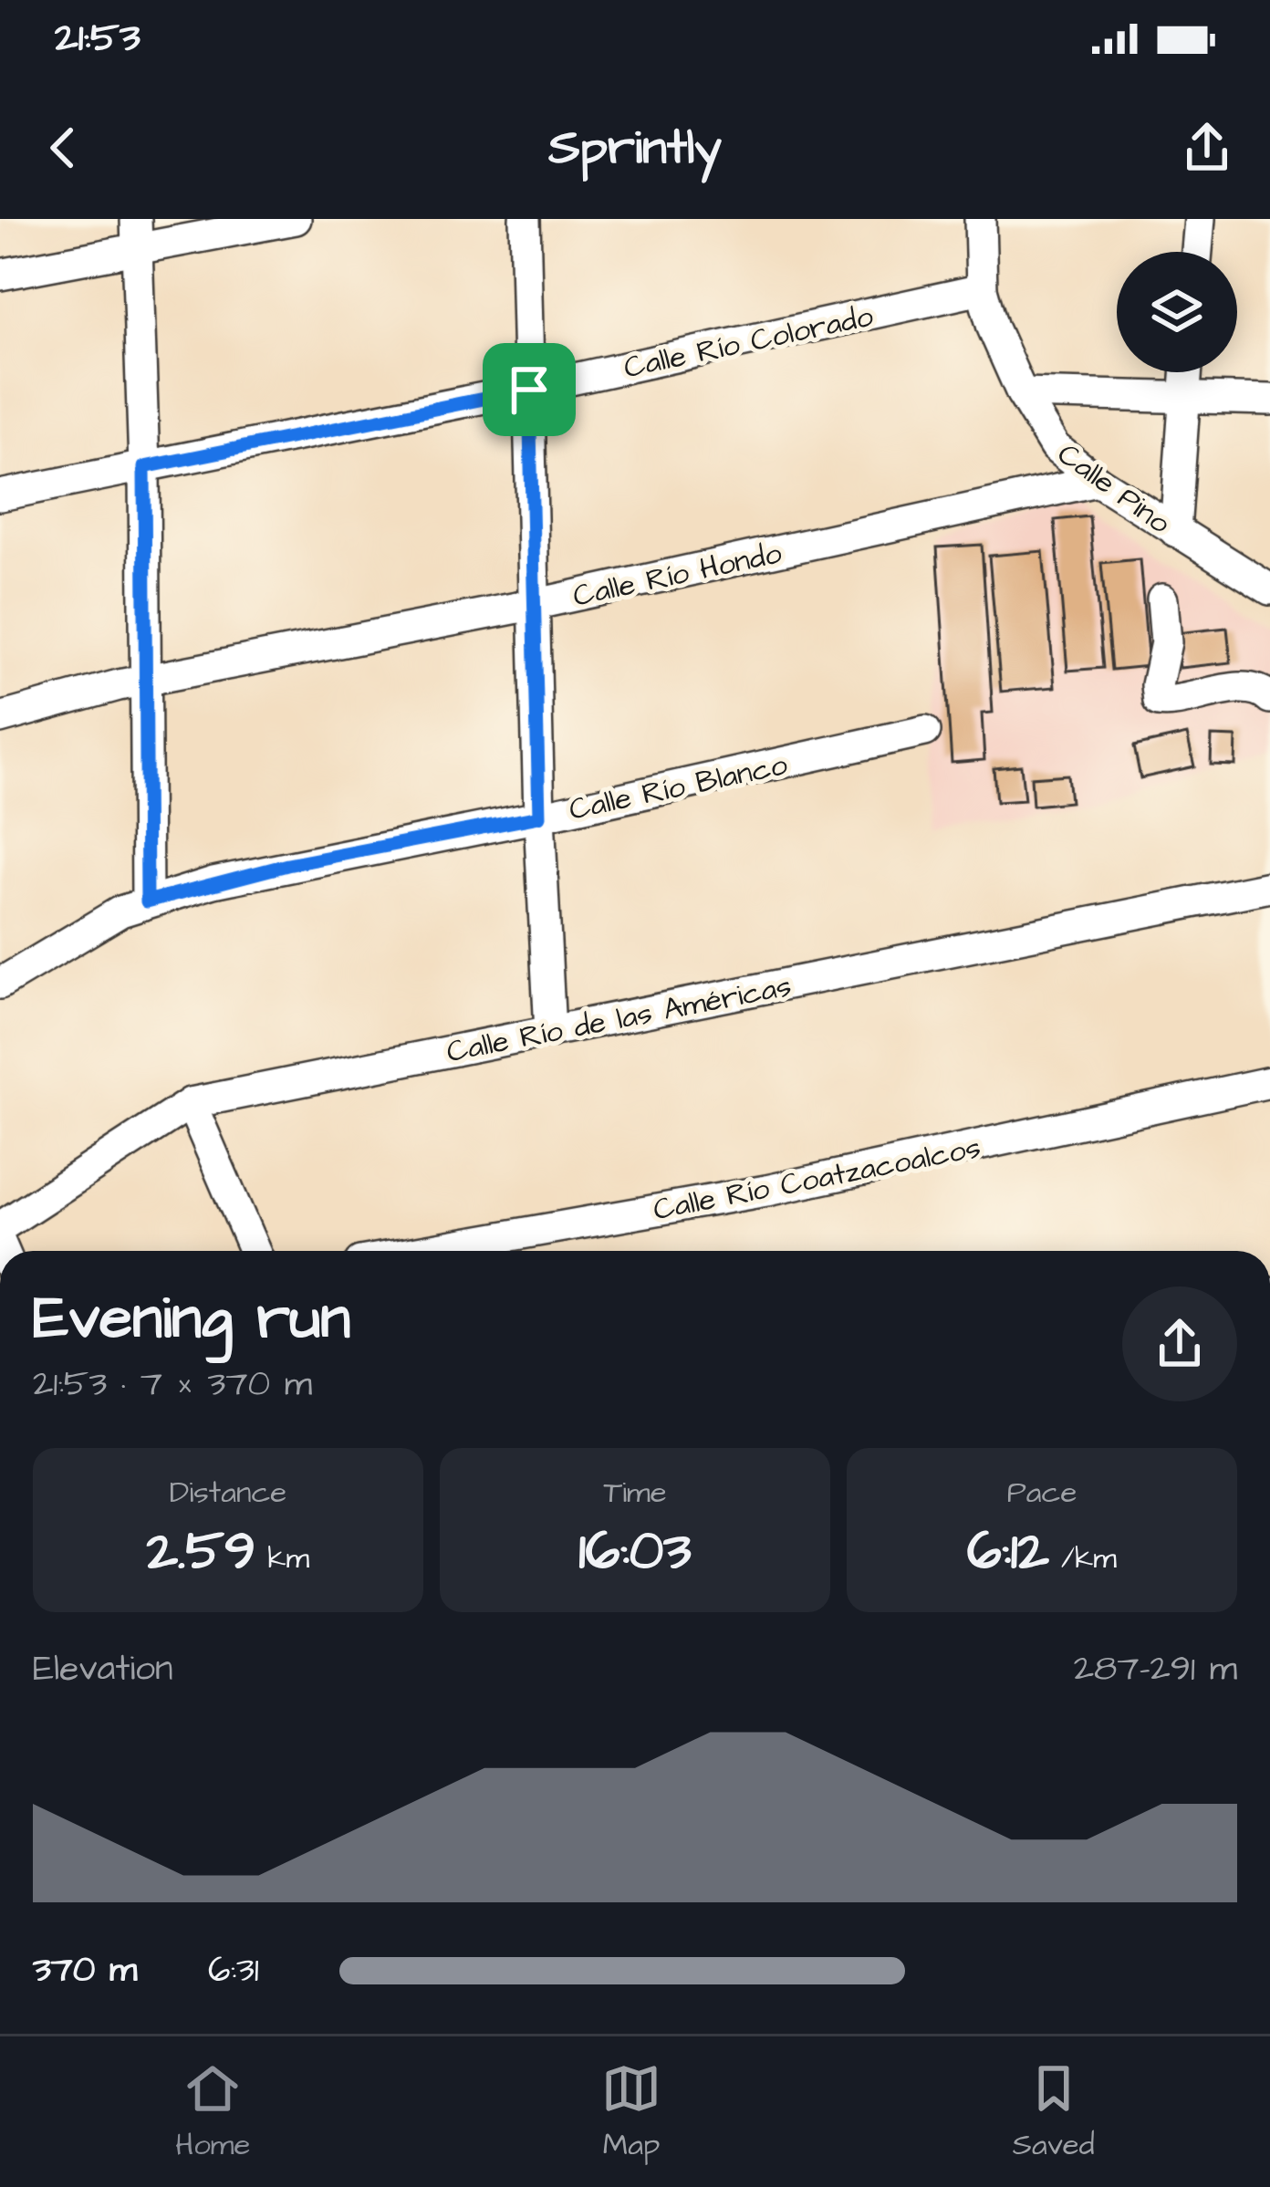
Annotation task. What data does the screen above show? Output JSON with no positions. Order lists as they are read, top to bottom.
{
  "streets": {
    "street": [
      "Calle Río Colorado",
      "Calle Pino",
      "Calle Río Hondo",
      "Calle Río Blanco",
      "Calle Río de las Américas",
      "Calle Río Coatzacoalcos"
    ]
  },
  "crossings": [
    ["Calle Río Colorado", "Calle Pino"],
    ["Calle Pino", "Calle Río Hondo"]
  ],
  "page": {
    "status": "21:53",
    "header": "Sprintly",
    "heading": ["Evening run", "21:53 · 7 × 370 m"],
    "stats": [
      ["Distance", "2.59 km"],
      ["Time", "16:03"],
      ["Pace", "6:12 /km"]
    ],
    "chart": ["Elevation", "287–291 m"],
    "list": [
      {
        "name": "370 m",
        "note": "6:31"
      }
    ],
    "tabs": ["Home", "Map", "Saved"]
  }
}
